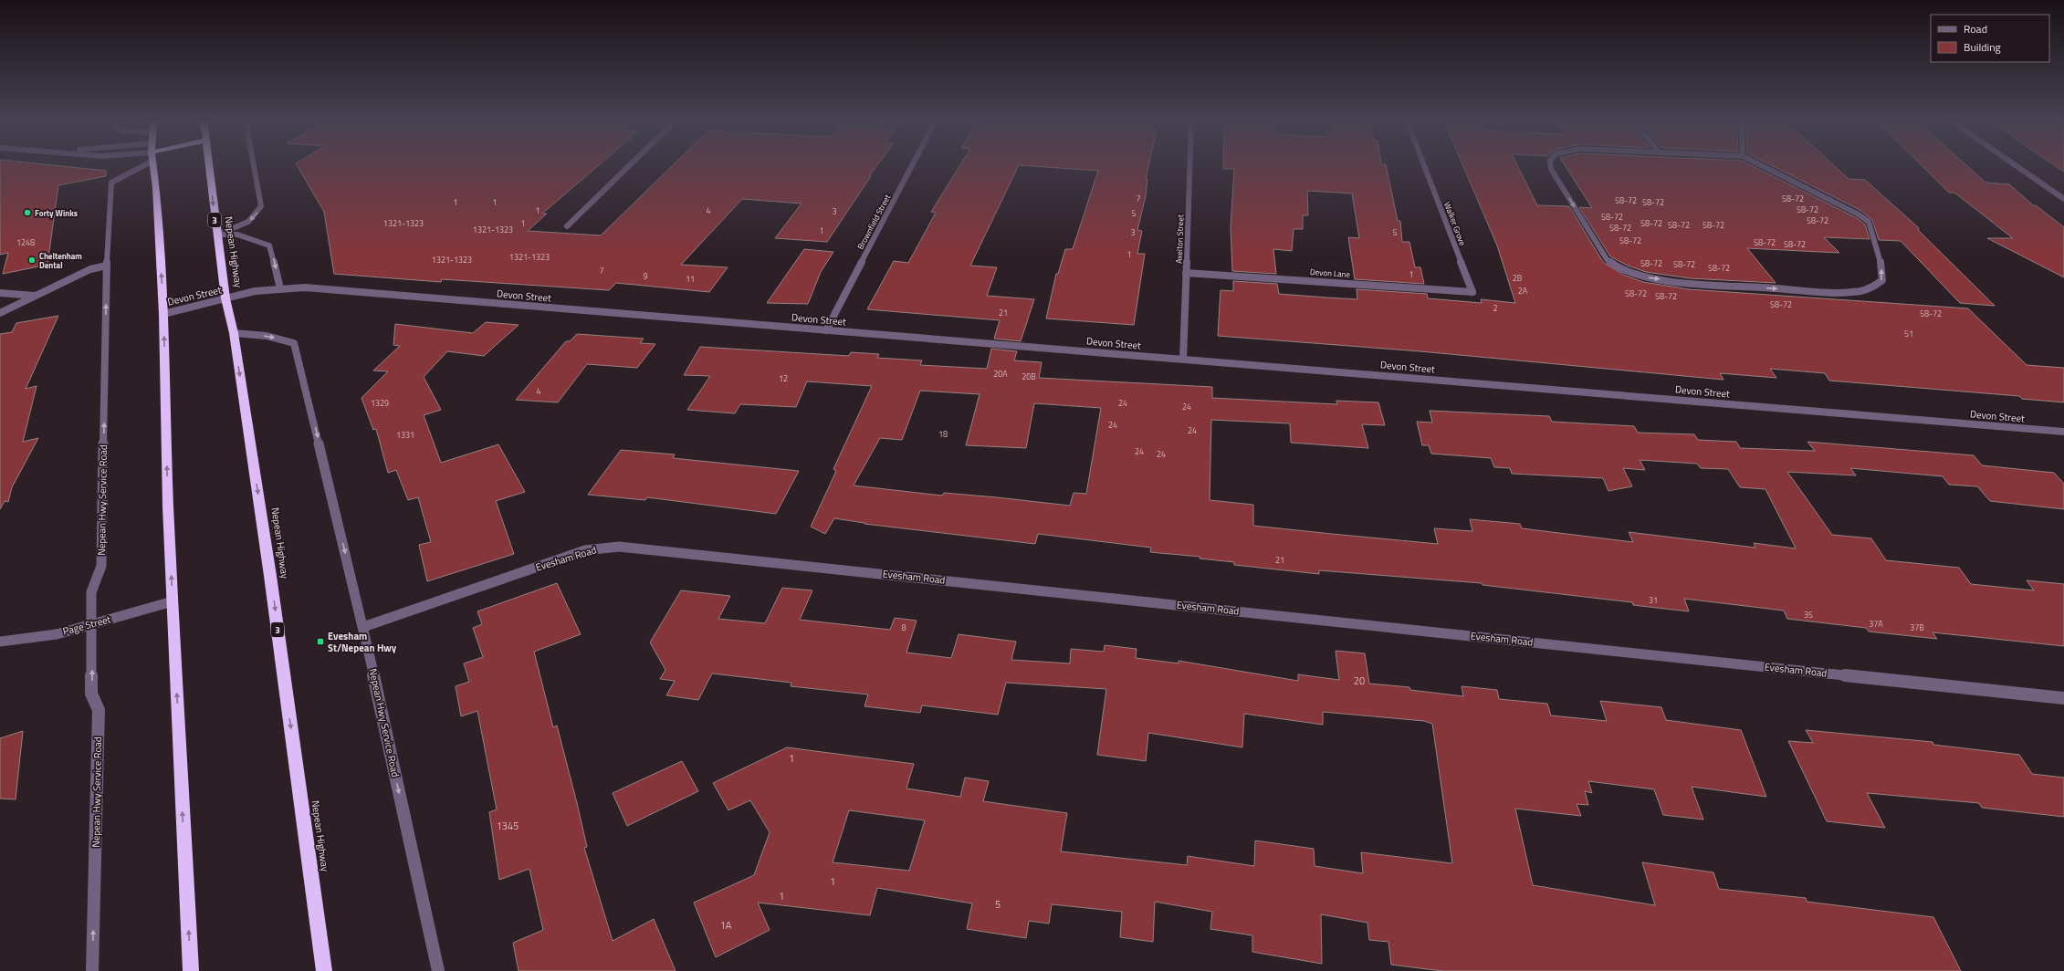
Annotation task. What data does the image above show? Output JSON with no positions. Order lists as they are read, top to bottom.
{
  "streets": {
    "highway": ["3", "Nepean Highway"],
    "street": [
      "Brownfield Street",
      "Walker Grove",
      "Axelton Street",
      "Devon Lane",
      "Devon Street",
      "Nepean Hwy Service Road",
      "Evesham Road",
      "Page Street"
    ]
  },
  "crossings": [
    ["Brownfield Street", "Devon Street"],
    ["Walker Grove", "Devon Lane"],
    ["Axelton Street", "Devon Lane"],
    ["Axelton Street", "Devon Street"],
    ["Nepean Highway", "Devon Street"],
    ["Nepean Highway", "Nepean Hwy Service Road"],
    ["Nepean Hwy Service Road", "Evesham Road"],
    ["Nepean Hwy Service Road", "Page Street"]
  ],
  "places": {
    "other": ["Forty Winks", "Cheltenham Dental"],
    "transit": ["Evesham St/Nepean Hwy"]
  },
  "house_numbers": [
    "7",
    "58-72",
    "58-72",
    "1",
    "1",
    "58-72",
    "58-72",
    "1",
    "4",
    "3",
    "5",
    "58-72",
    "58-72",
    "1321-1323",
    "1",
    "58-72",
    "58-72",
    "58-72",
    "58-72",
    "1321-1323",
    "1",
    "3",
    "5",
    "58-72",
    "1248",
    "58-72",
    "58-72",
    "1",
    "1321-1323",
    "1321-1323",
    "58-72",
    "58-72",
    "58-72",
    "7",
    "1",
    "9",
    "2B",
    "11",
    "2A",
    "58-72",
    "58-72",
    "58-72",
    "2",
    "21",
    "58-72",
    "51",
    "20A",
    "20B",
    "12",
    "4",
    "1329",
    "24",
    "24",
    "24",
    "24",
    "18",
    "1331",
    "24",
    "24",
    "21",
    "31",
    "35",
    "37A",
    "8",
    "37B",
    "20",
    "1",
    "1345",
    "1",
    "1",
    "5",
    "1A"
  ],
  "legend": ["Road", "Building"]
}
